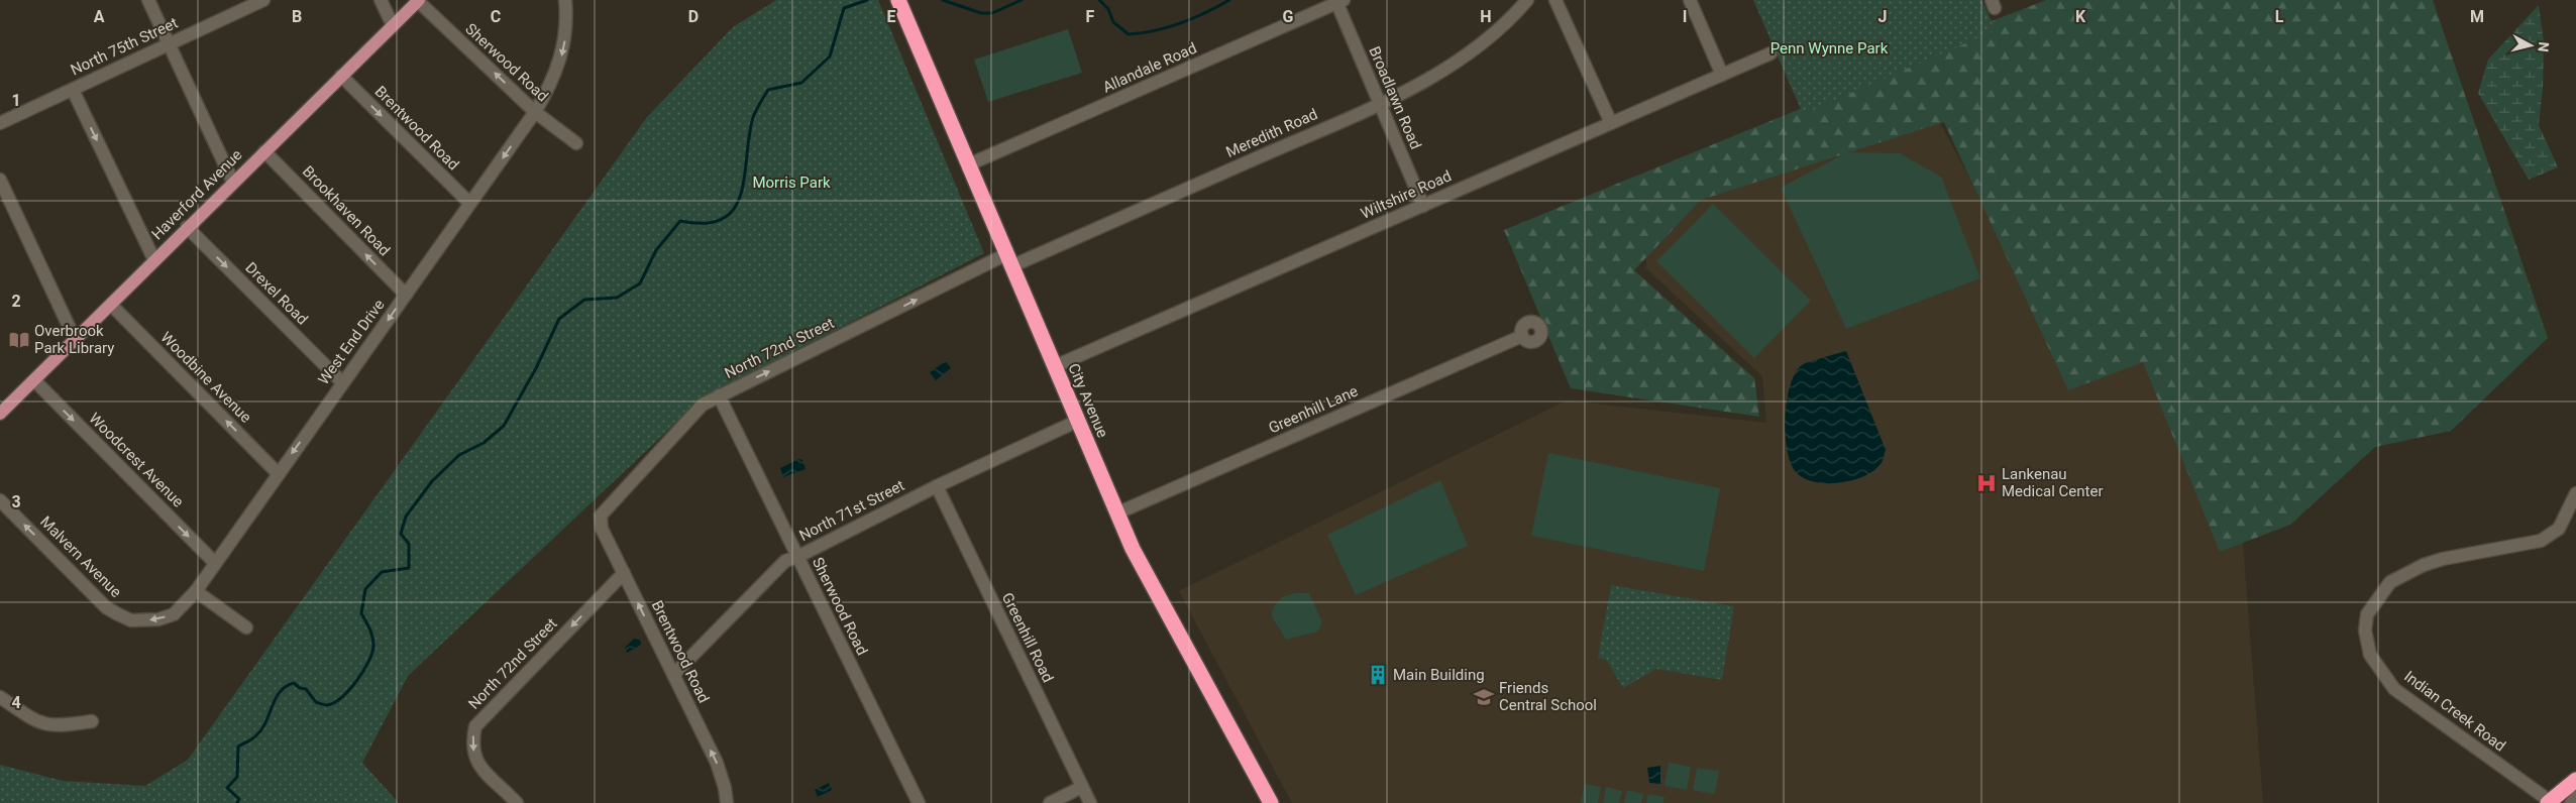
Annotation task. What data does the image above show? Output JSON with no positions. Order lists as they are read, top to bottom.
{
  "streets": {
    "highway": ["City Avenue"],
    "main road": ["Haverford Avenue"],
    "street": [
      "North 75th Street",
      "Sherwood Road",
      "Allandale Road",
      "Broadlawn Road",
      "Brentwood Road",
      "Meredith Road",
      "Wiltshire Road",
      "Brookhaven Road",
      "Drexel Road",
      "West End Drive",
      "North 72nd Street",
      "Woodbine Avenue",
      "Greenhill Lane",
      "Woodcrest Avenue",
      "North 71st Street",
      "Malvern Avenue",
      "Greenhill Road",
      "Indian Creek Road"
    ]
  },
  "crossings": [
    ["Sherwood Road", "Haverford Avenue"],
    ["Sherwood Road", "West End Drive"],
    ["Sherwood Road", "North 72nd Street"],
    ["Sherwood Road", "North 71st Street"],
    ["Allandale Road", "Broadlawn Road"],
    ["Allandale Road", "City Avenue"],
    ["Broadlawn Road", "Meredith Road"],
    ["Broadlawn Road", "Wiltshire Road"],
    ["Brentwood Road", "Haverford Avenue"],
    ["Brentwood Road", "West End Drive"],
    ["Brentwood Road", "North 72nd Street"],
    ["Brentwood Road", "North 71st Street"],
    ["Meredith Road", "North 72nd Street"],
    ["Meredith Road", "City Avenue"],
    ["Haverford Avenue", "Brookhaven Road"],
    ["Haverford Avenue", "Drexel Road"],
    ["Haverford Avenue", "Woodbine Avenue"],
    ["Haverford Avenue", "Woodcrest Avenue"],
    ["Wiltshire Road", "City Avenue"],
    ["Brookhaven Road", "West End Drive"],
    ["Drexel Road", "West End Drive"],
    ["West End Drive", "Woodbine Avenue"],
    ["West End Drive", "Woodcrest Avenue"],
    ["West End Drive", "Malvern Avenue"],
    ["North 72nd Street", "City Avenue"],
    ["City Avenue", "Greenhill Lane"],
    ["City Avenue", "North 71st Street"],
    ["North 71st Street", "Greenhill Road"]
  ],
  "one_way": [
    "Brookhaven Road",
    "Drexel Road",
    "West End Drive",
    "Woodbine Avenue",
    "Woodcrest Avenue",
    "Malvern Avenue"
  ],
  "parks": ["Penn Wynne Park", "Morris Park"],
  "places": {
    "library": ["Overbrook Park Library"],
    "hospital": ["Lankenau Medical Center"],
    "building": ["Main Building"],
    "school or university": ["Friends Central School"]
  },
  "north": "right",
  "grid": {
    "columns": [
      "A",
      "B",
      "C",
      "D",
      "E",
      "F",
      "G",
      "H",
      "I",
      "J",
      "K",
      "L",
      "M"
    ],
    "rows": [
      "1",
      "2",
      "3",
      "4"
    ]
  }
}
